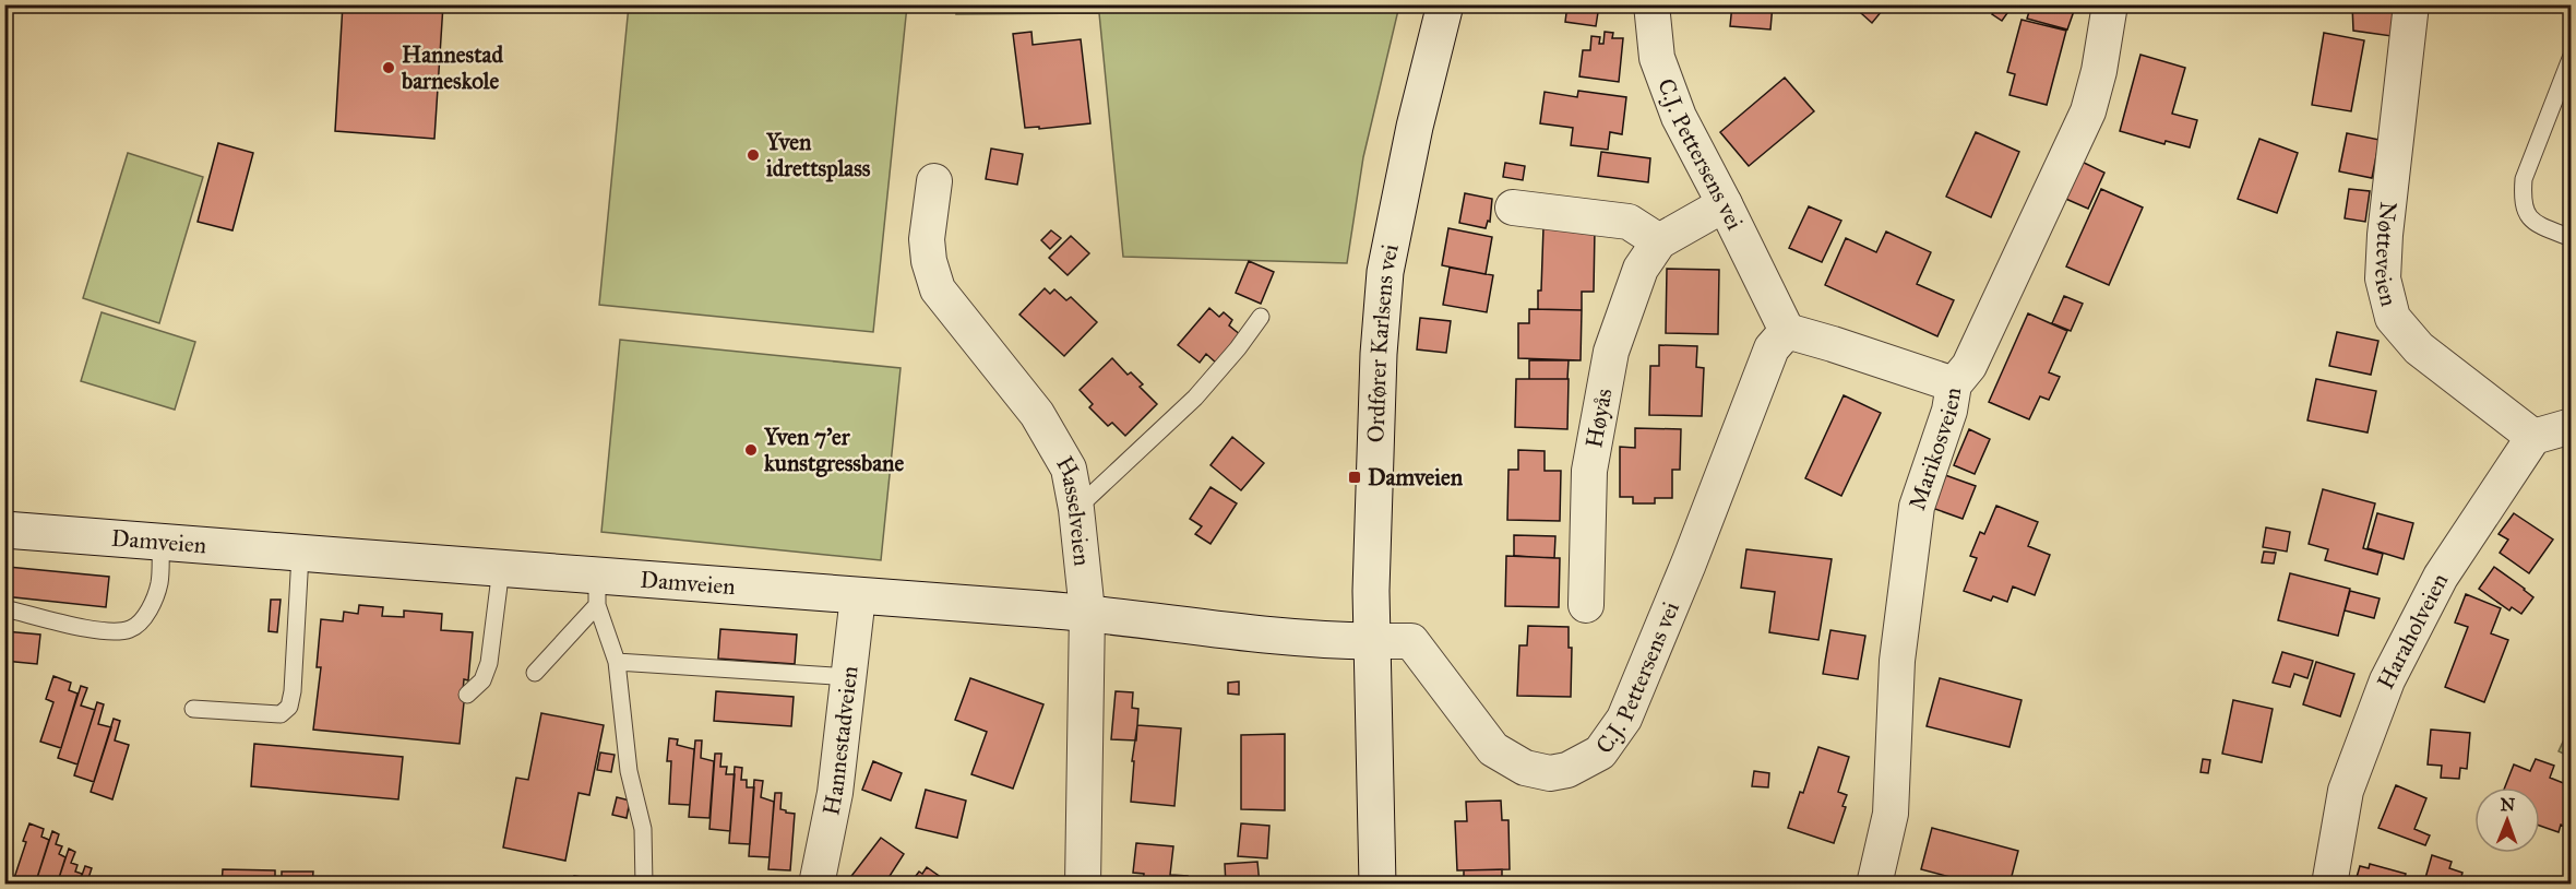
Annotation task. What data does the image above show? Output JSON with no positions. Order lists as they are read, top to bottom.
{
  "streets": {
    "street": [
      "C.J. Pettersens vei",
      "Nøtteveien",
      "Ordfører Karlsens vei",
      "Høyås",
      "Marikosveien",
      "Hasselveien",
      "Damveien",
      "Haraholveien",
      "Hannestadveien"
    ]
  },
  "crossings": [
    ["C.J. Pettersens vei", "Ordfører Karlsens vei"],
    ["C.J. Pettersens vei", "Høyås"],
    ["C.J. Pettersens vei", "Damveien"],
    ["Nøtteveien", "Haraholveien"],
    ["Ordfører Karlsens vei", "Damveien"],
    ["Hasselveien", "Damveien"],
    ["Damveien", "Hannestadveien"]
  ],
  "places": {
    "other": ["Hannestad barneskole", "Yven idrettsplass", "Yven 7'er kunstgressbane"],
    "transit": ["Damveien"]
  },
  "north": "top"
}
